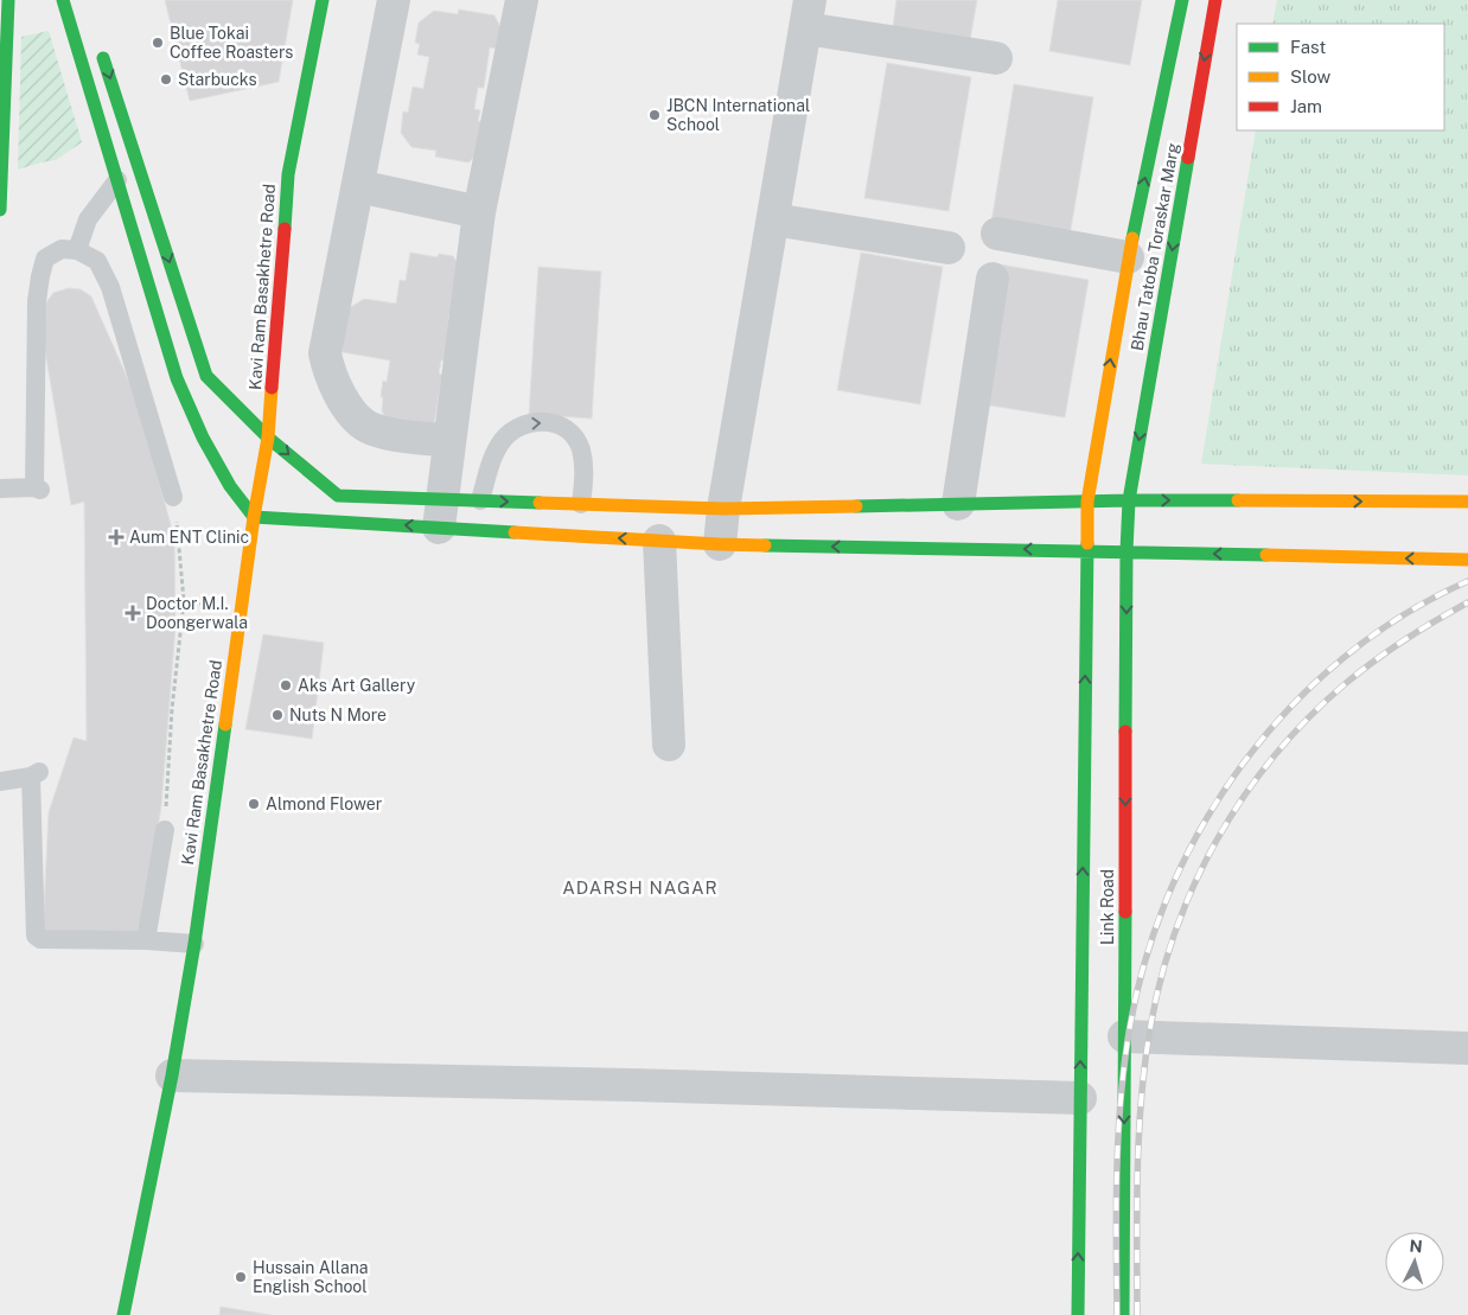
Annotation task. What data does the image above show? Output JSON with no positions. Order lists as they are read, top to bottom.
{
  "streets": {
    "main road": ["Bhau Tatoba Toraskar Marg", "Kavi Ram Basakhetre Road", "Link Road"]
  },
  "crossings": [
    ["Bhau Tatoba Toraskar Marg", "Link Road"]
  ],
  "one_way": ["Bhau Tatoba Toraskar Marg"],
  "districts": ["ADARSH NAGAR"],
  "places": {
    "other": [
      "Blue Tokai Coffee Roasters",
      "Starbucks",
      "JBCN International School",
      "Aks Art Gallery",
      "Nuts N More",
      "Almond Flower",
      "Hussain Allana English School"
    ],
    "health": ["Aum ENT Clinic", "Doctor M.I. Doongerwala"]
  },
  "legend": ["Fast", "Slow", "Jam"],
  "north": "top"
}
